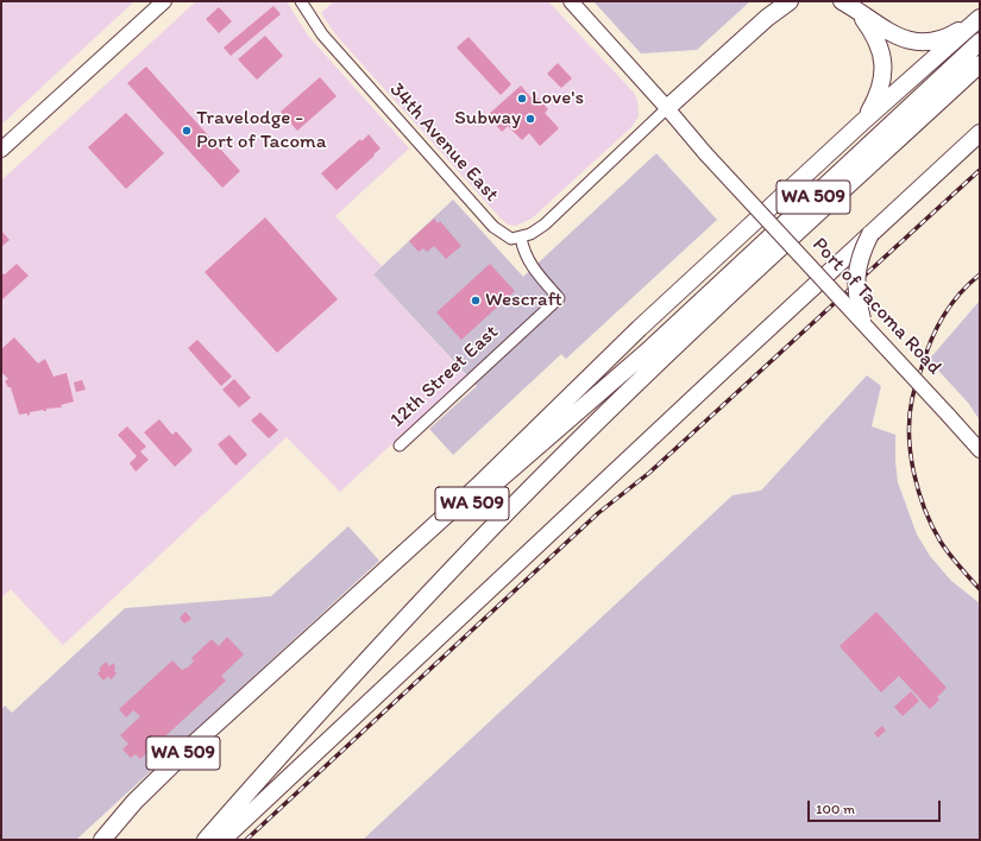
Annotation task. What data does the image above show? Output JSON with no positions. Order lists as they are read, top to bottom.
{
  "streets": {
    "highway": ["WA 509"],
    "main road": ["Port of Tacoma Road"],
    "street": ["34th Avenue East", "12th Street East"]
  },
  "crossings": [
    ["34th Avenue East", "12th Street East"]
  ],
  "places": [
    "Love's",
    "Subway",
    "Travelodge - Port of Tacoma",
    "Wescraft"
  ],
  "scale_bar": "100 m"
}
